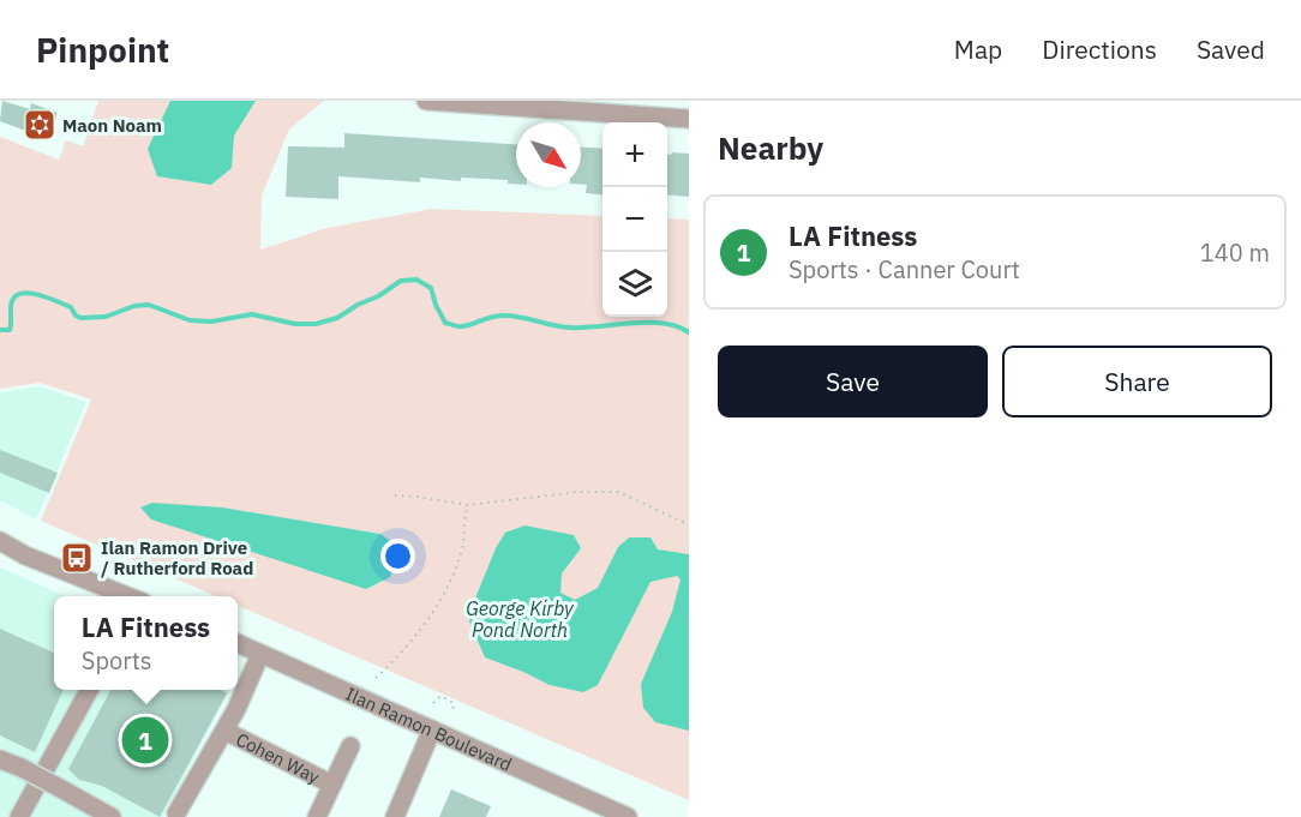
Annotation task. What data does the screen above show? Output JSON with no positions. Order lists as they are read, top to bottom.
{
  "streets": {
    "street": ["Ilan Ramon Boulevard", "Cohen Way"]
  },
  "water": ["George Kirby Pond North"],
  "places": {
    "synagogue": ["Maon Noam"],
    "bus stop": ["Ilan Ramon Drive / Rutherford Road"]
  },
  "north": "bottom right",
  "page": {
    "header": "Pinpoint",
    "nav": ["Map", "Directions", "Saved"],
    "heading": "Nearby",
    "map_buttons": ["+", "−"],
    "list": [
      {
        "mark": "1",
        "name": "LA Fitness",
        "note": "Sports · Canner Court",
        "value": "140 m"
      }
    ],
    "buttons": ["Save", "Share"],
    "popup": ["LA Fitness", "Sports"],
    "pins": "1"
  }
}
